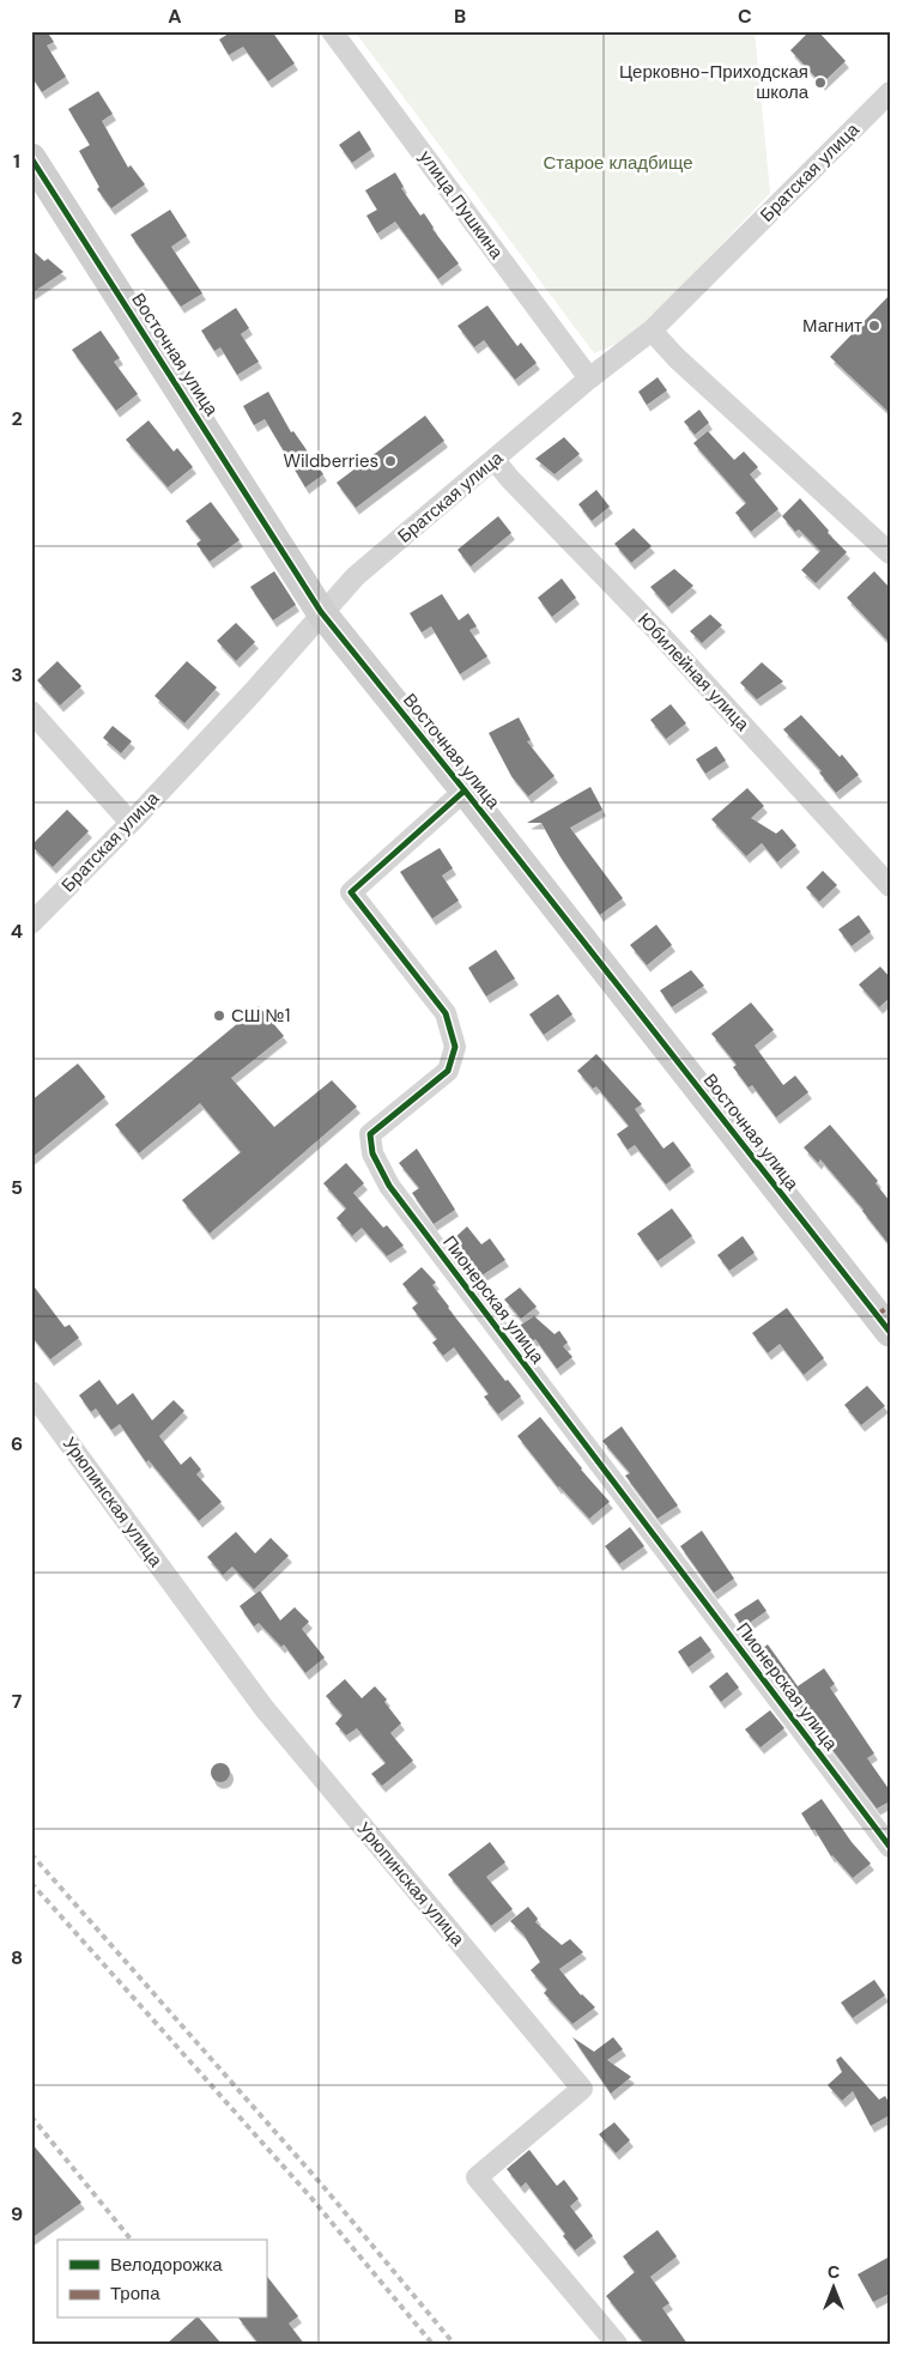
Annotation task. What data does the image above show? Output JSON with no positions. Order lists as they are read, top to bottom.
{
  "streets": {
    "street": [
      "Братская улица",
      "улица Пушкина",
      "Восточная улица",
      "Юбилейная улица",
      "Пионерская улица",
      "Урюпинская улица"
    ]
  },
  "crossings": [
    ["Братская улица", "улица Пушкина"],
    ["Братская улица", "Восточная улица"],
    ["Братская улица", "Юбилейная улица"],
    ["Восточная улица", "Пионерская улица"]
  ],
  "parks": ["Старое кладбище"],
  "places": [
    "Церковно-Приходская школа",
    "Магнит",
    "Wildberries",
    "СШ №1"
  ],
  "legend": ["Велодорожка", "Тропа"],
  "north": "top",
  "grid": {
    "columns": ["A", "B", "C"],
    "rows": [
      "1",
      "2",
      "3",
      "4",
      "5",
      "6",
      "7",
      "8",
      "9"
    ]
  }
}
